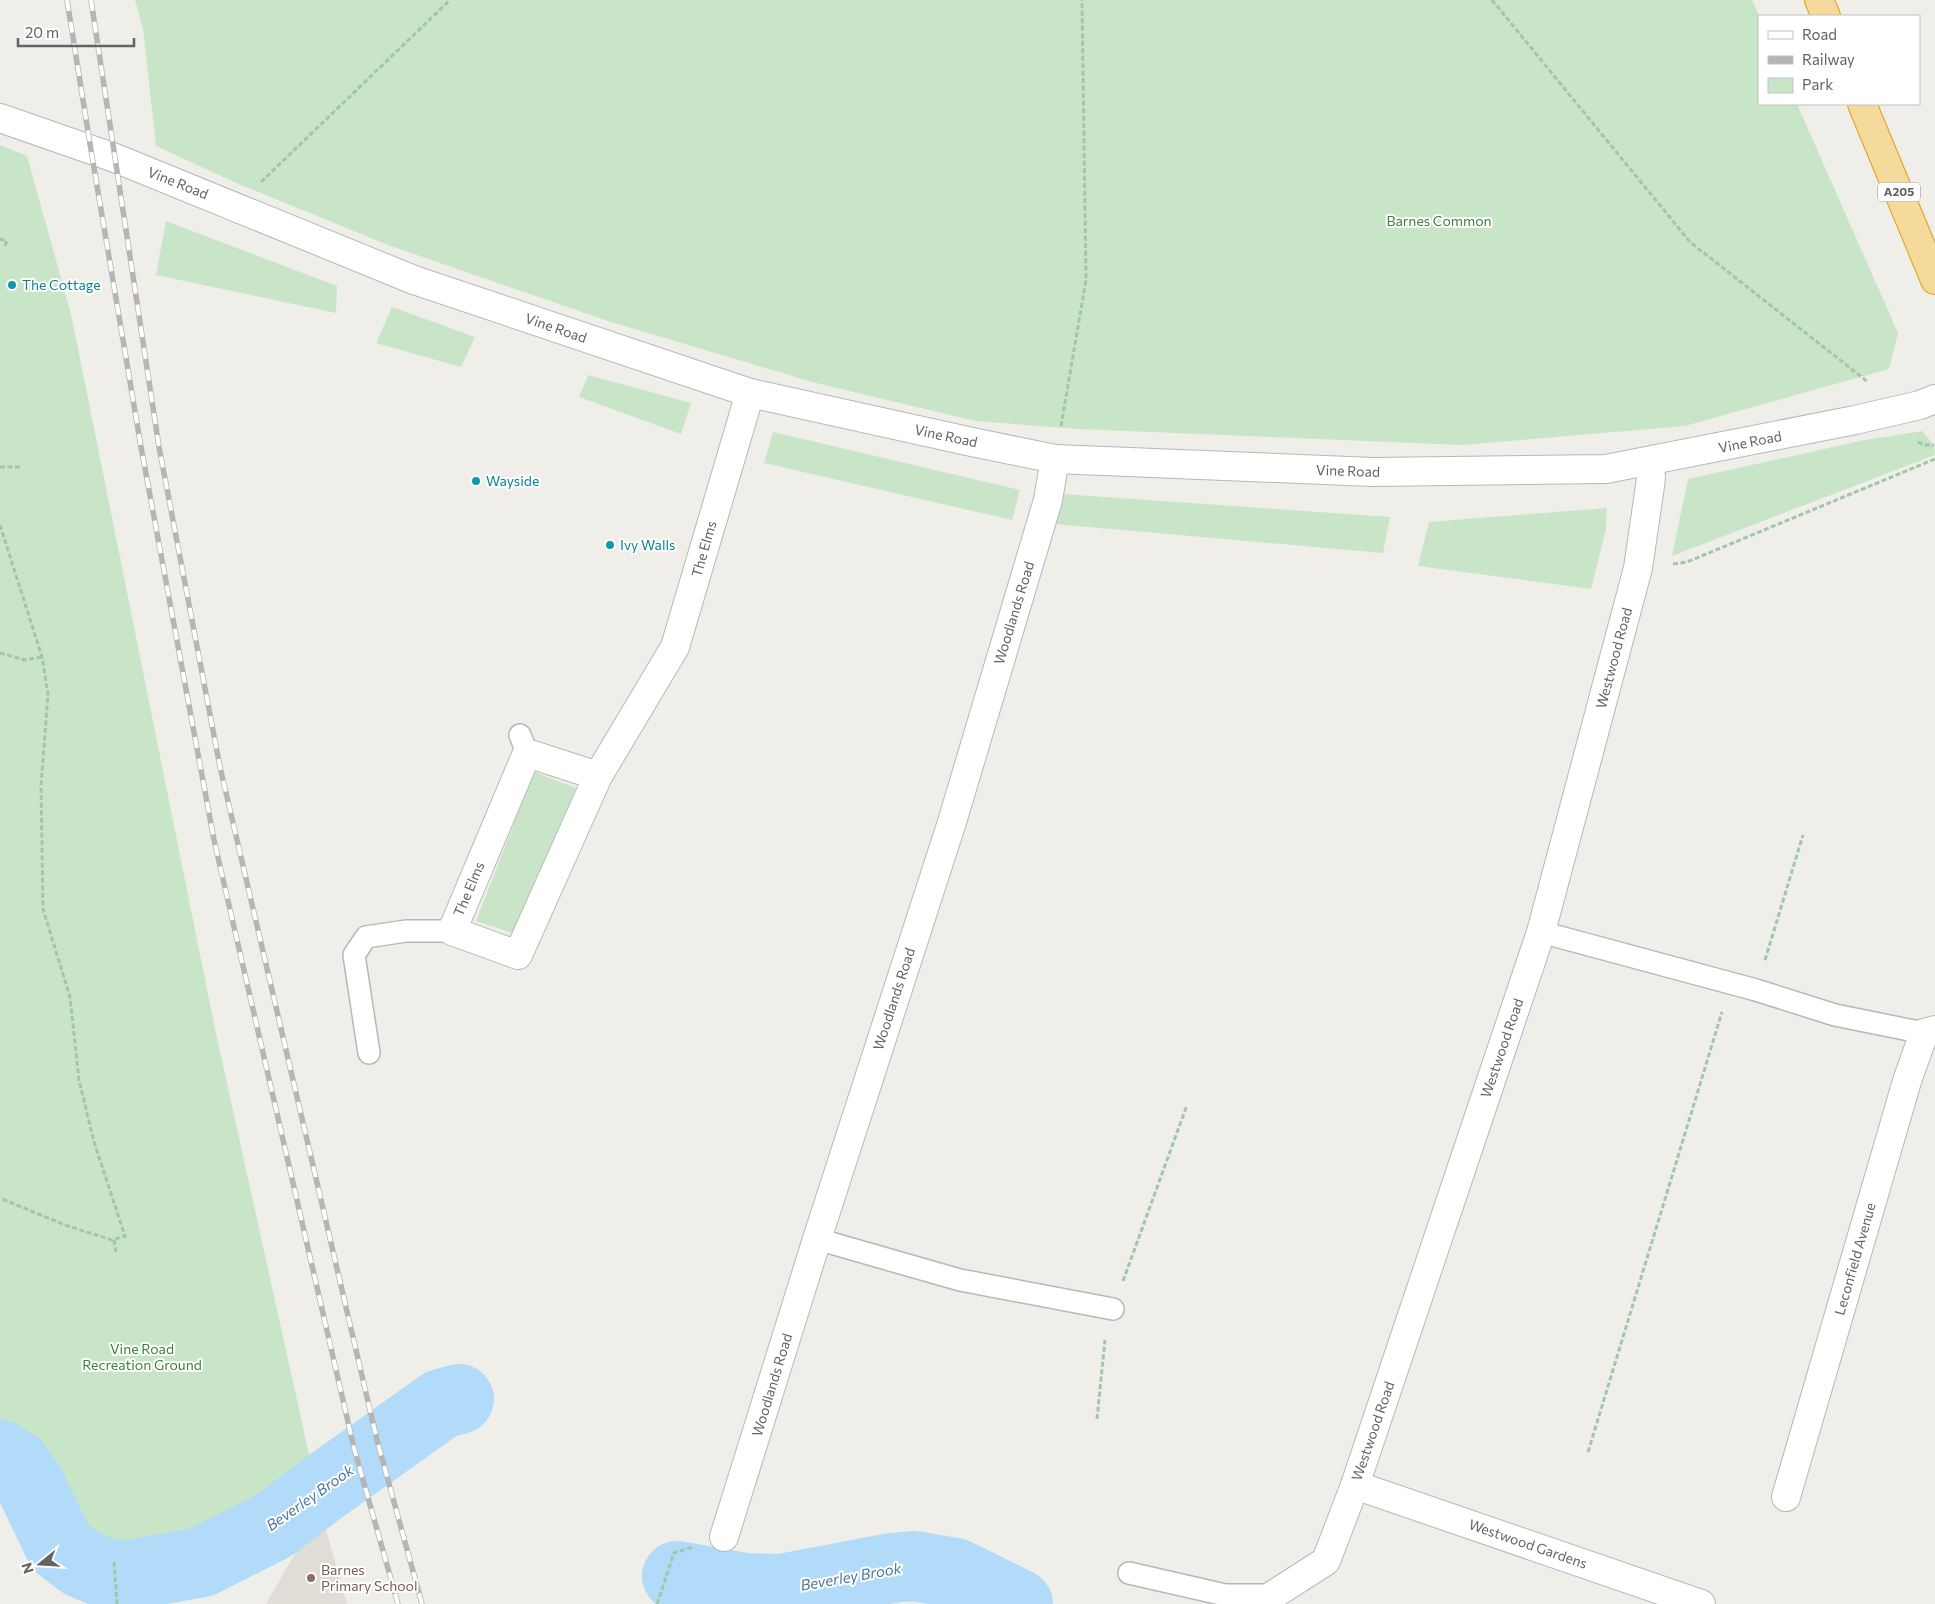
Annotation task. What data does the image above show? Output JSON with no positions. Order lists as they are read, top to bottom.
{
  "streets": {
    "highway": ["A205"],
    "street": [
      "Vine Road",
      "The Elms",
      "Woodlands Road",
      "Westwood Road",
      "Leconfield Avenue",
      "Westwood Gardens"
    ]
  },
  "crossings": [
    ["Vine Road", "The Elms"],
    ["Vine Road", "Woodlands Road"],
    ["Vine Road", "Westwood Road"],
    ["Westwood Road", "Westwood Gardens"]
  ],
  "water": ["Beverley Brook"],
  "parks": ["Barnes Common", "Vine Road Recreation Ground"],
  "places": [
    "The Cottage",
    "Wayside",
    "Ivy Walls",
    "Barnes Primary School"
  ],
  "legend": ["Road", "Railway", "Park"],
  "scale_bar": "20 m",
  "north": "left"
}
